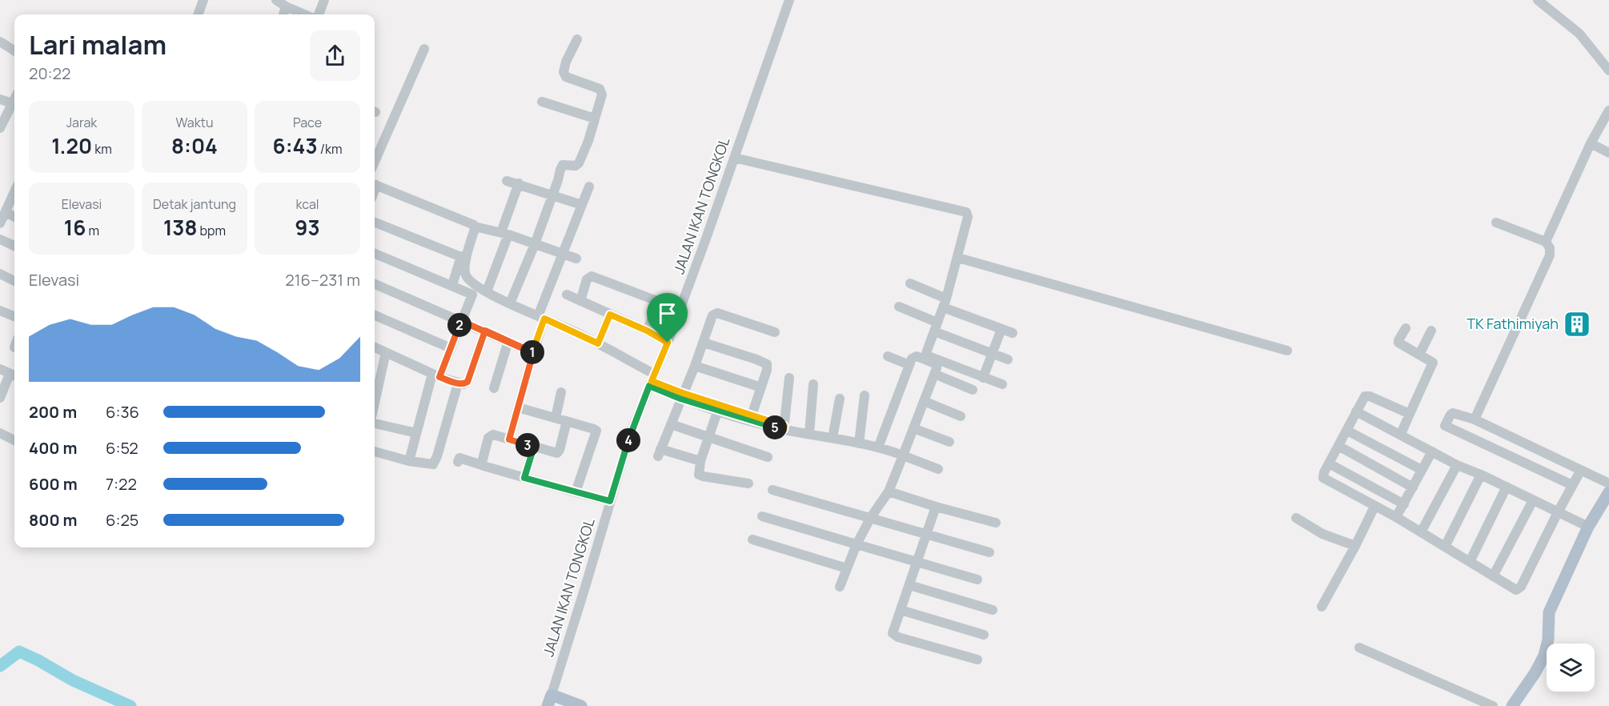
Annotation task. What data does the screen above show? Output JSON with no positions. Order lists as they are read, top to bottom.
{
  "streets": {
    "street": ["JALAN IKAN TONGKOL"]
  },
  "places": {
    "building": ["TK Fathimiyah"]
  },
  "page": {
    "heading": ["Lari malam", "20:22"],
    "stats": [
      ["Jarak", "1.20 km"],
      ["Waktu", "8:04"],
      ["Pace", "6:43 /km"],
      ["Elevasi", "16 m"],
      ["Detak jantung", "138 bpm"],
      ["kcal", "93"]
    ],
    "chart": ["Elevasi", "216–231 m"],
    "pins": [
      "2",
      "1",
      "5",
      "4",
      "3"
    ],
    "list": [
      {
        "name": "200 m",
        "note": "6:36"
      },
      {
        "name": "400 m",
        "note": "6:52"
      },
      {
        "name": "600 m",
        "note": "7:22"
      },
      {
        "name": "800 m",
        "note": "6:25"
      }
    ]
  }
}
